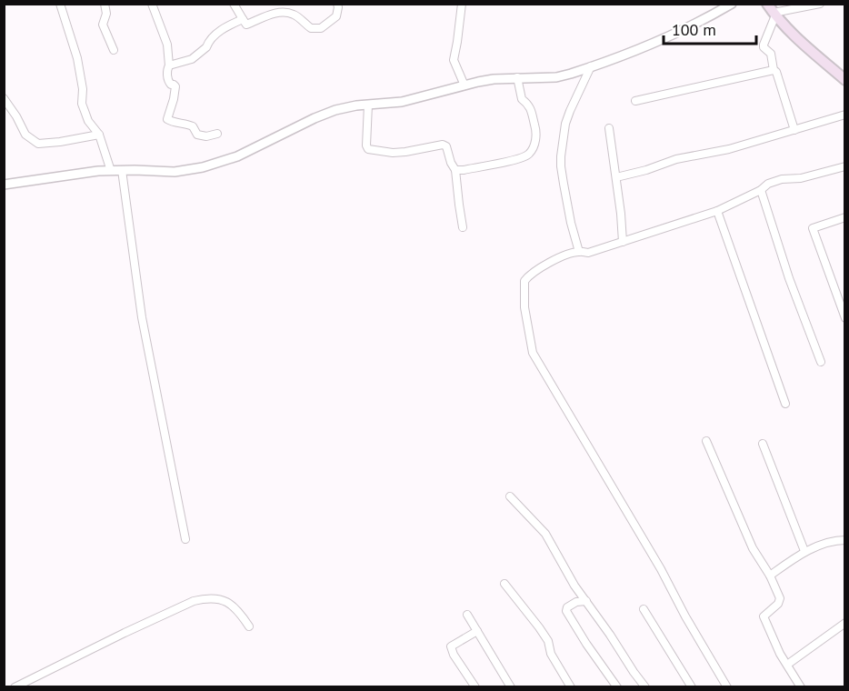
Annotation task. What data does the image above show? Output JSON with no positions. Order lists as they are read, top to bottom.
{
  "scale_bar": "100 m"
}
